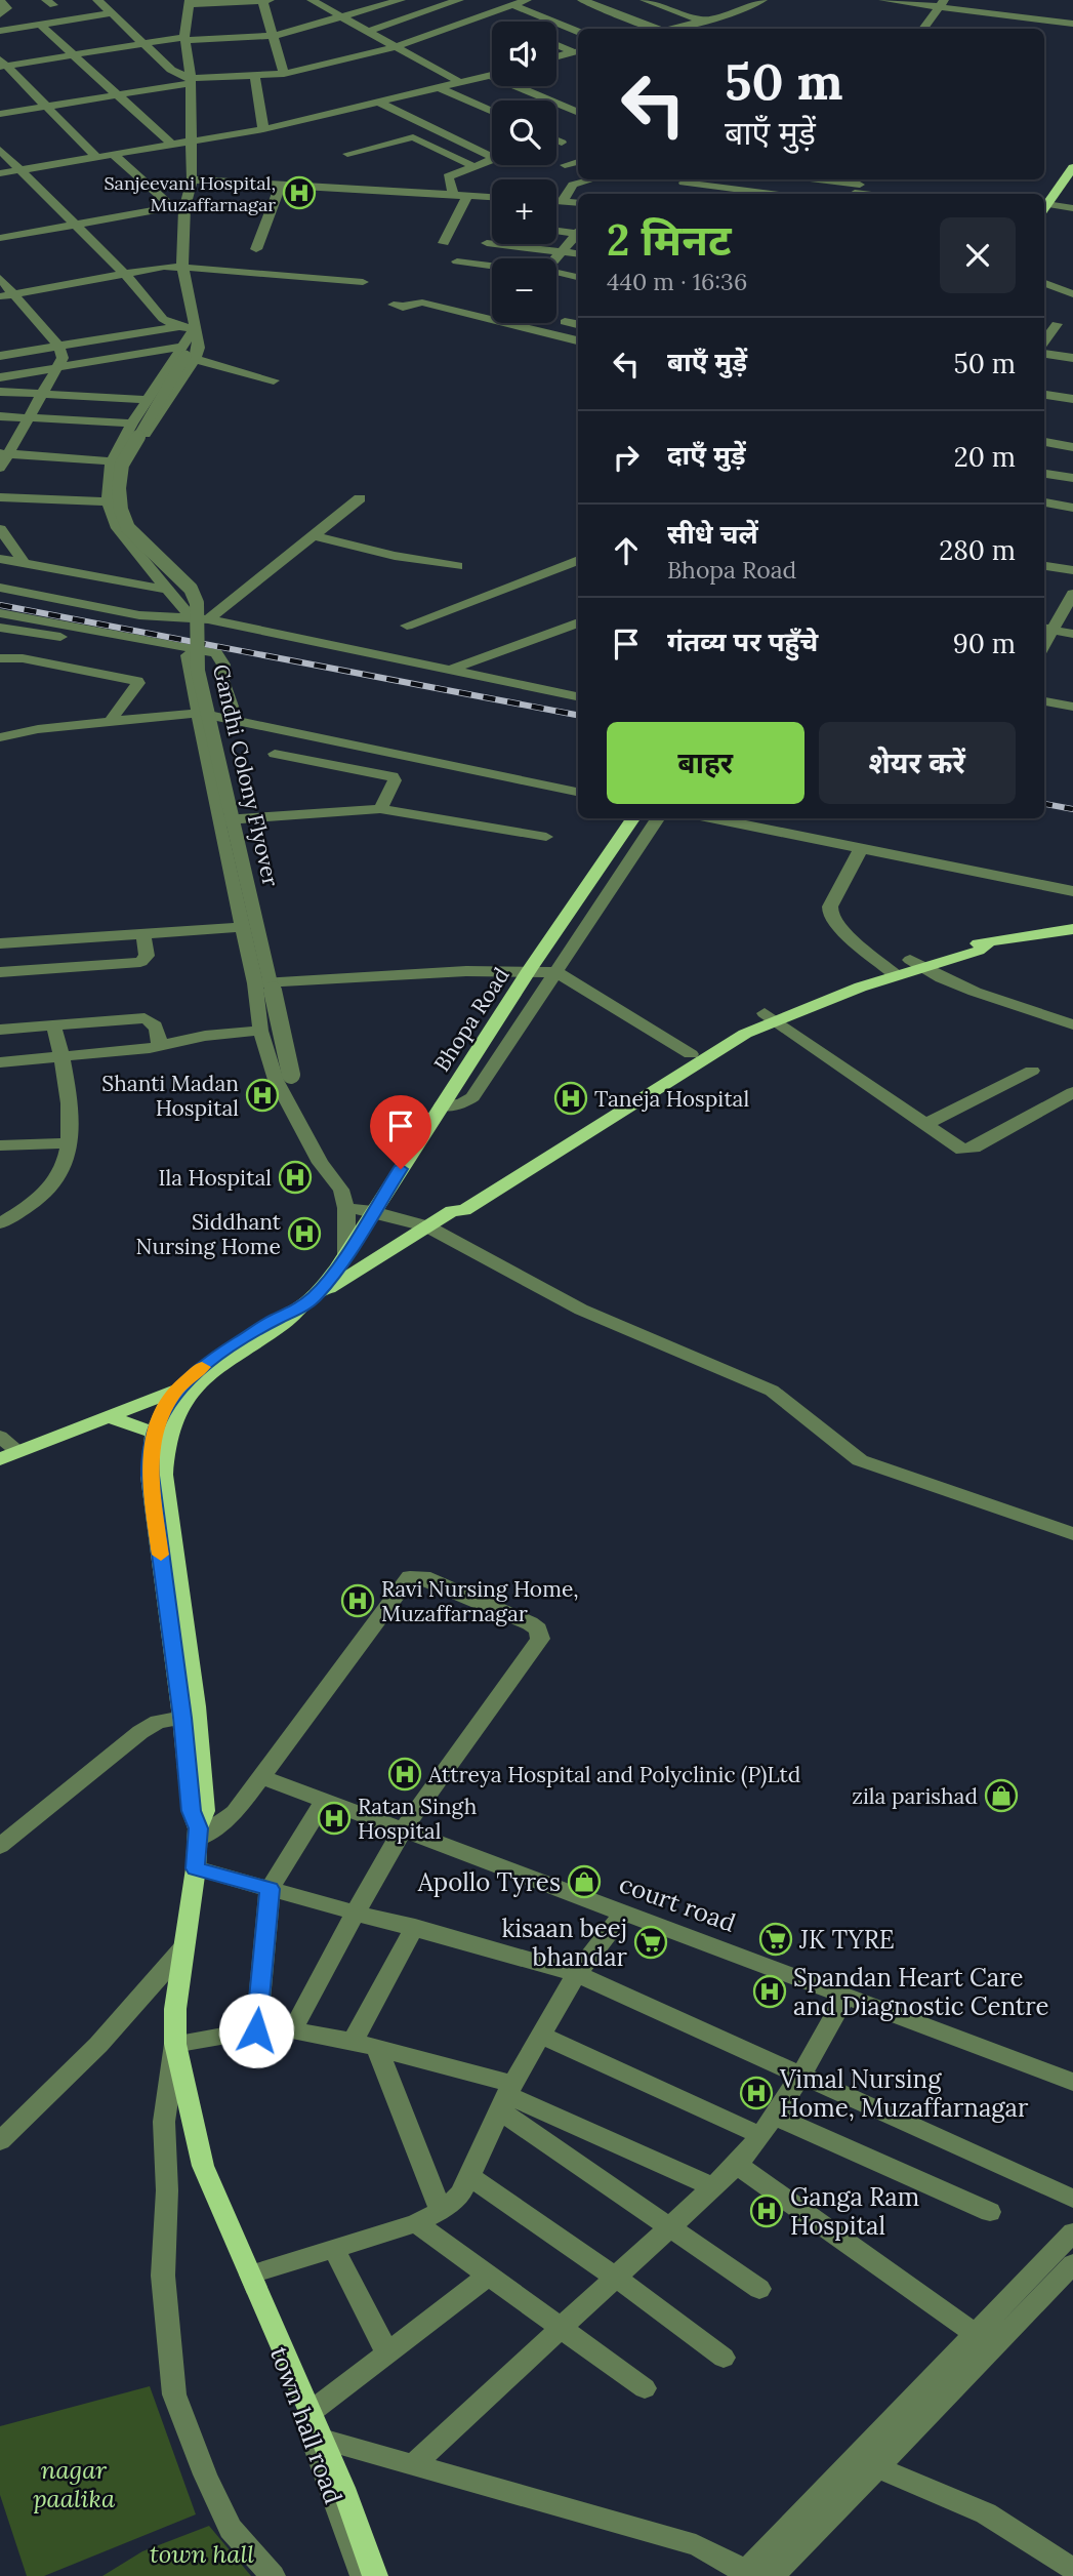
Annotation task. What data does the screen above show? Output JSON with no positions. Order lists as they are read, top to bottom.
{
  "streets": {
    "main road": ["Bhopa Road"],
    "street": ["Gandhi Colony Flyover", "court road", "town hall road"]
  },
  "parks": ["nagar paalika", "town hall"],
  "places": {
    "hospital": [
      "Sanjeevani Hospital, Muzaffarnagar",
      "Shanti Madan Hospital",
      "Taneja Hospital",
      "Ila Hospital",
      "Siddhant Nursing Home",
      "Ravi Nursing Home, Muzaffarnagar",
      "Attreya Hospital and Polyclinic (P)Ltd",
      "Ratan Singh Hospital",
      "Spandan Heart Care and Diagnostic Centre",
      "Vimal Nursing Home, Muzaffarnagar",
      "Ganga Ram Hospital"
    ],
    "shop": ["zila parishad", "Apollo Tyres"],
    "supermarket": ["JK TYRE", "kisaan beej bhandar"]
  },
  "page": {
    "map_buttons": ["+", "−"],
    "turn": ["50 m", "बाएँ मुड़ें"],
    "heading": ["2 मिनट", "440 m · 16:36"],
    "list": [
      {
        "name": "बाएँ मुड़ें",
        "value": "50 m"
      },
      {
        "name": "दाएँ मुड़ें",
        "value": "20 m"
      },
      {
        "name": "सीधे चलें",
        "note": "Bhopa Road",
        "value": "280 m"
      },
      {
        "name": "गंतव्य पर पहुँचे",
        "value": "90 m"
      }
    ],
    "buttons": ["बाहर", "शेयर करें"]
  }
}
